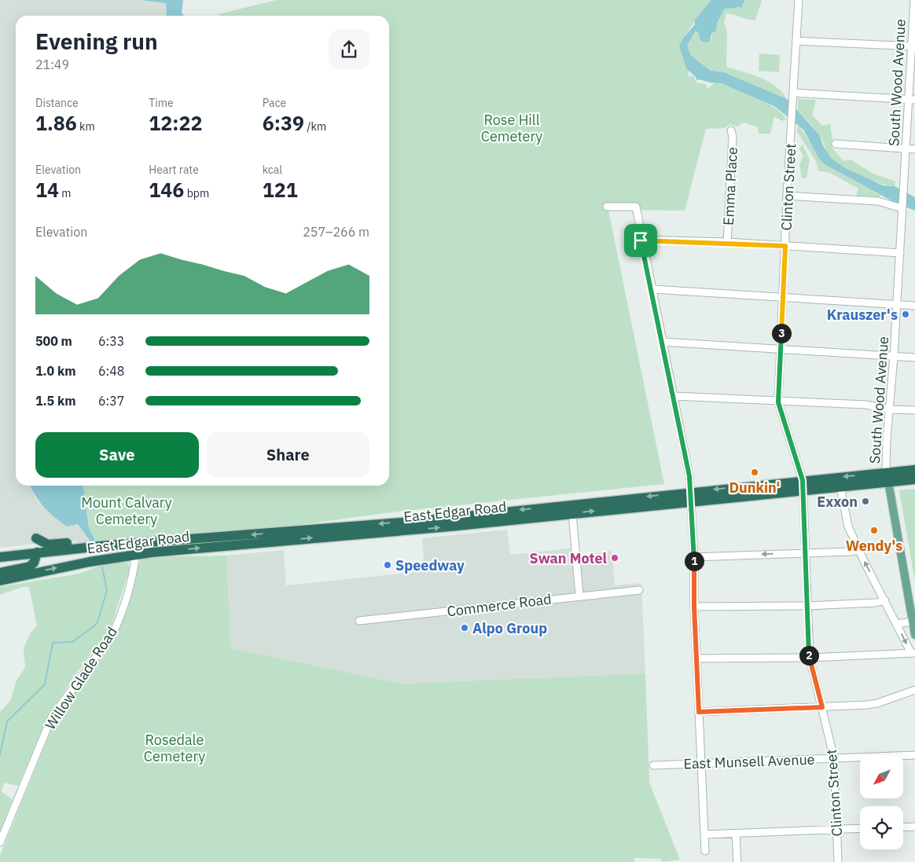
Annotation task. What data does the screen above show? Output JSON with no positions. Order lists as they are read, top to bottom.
{
  "streets": {
    "highway": ["East Edgar Road"],
    "main road": ["South Wood Avenue"],
    "street": [
      "Emma Place",
      "Clinton Street",
      "Commerce Road",
      "Willow Glade Road",
      "East Munsell Avenue"
    ]
  },
  "crossings": [
    ["South Wood Avenue", "East Edgar Road"],
    ["Clinton Street", "East Edgar Road"],
    ["Clinton Street", "East Munsell Avenue"],
    ["East Edgar Road", "Willow Glade Road"]
  ],
  "parks": ["Rose Hill Cemetery", "Mount Calvary Cemetery", "Rosedale Cemetery"],
  "places": [
    "Krauszer's",
    "Dunkin'",
    "Exxon",
    "Wendy's",
    "Swan Motel",
    "Speedway",
    "Alpo Group"
  ],
  "north": "bottom left",
  "page": {
    "heading": ["Evening run", "21:49"],
    "stats": [
      ["Distance", "1.86 km"],
      ["Time", "12:22"],
      ["Pace", "6:39 /km"],
      ["Elevation", "14 m"],
      ["Heart rate", "146 bpm"],
      ["kcal", "121"]
    ],
    "chart": ["Elevation", "257–266 m"],
    "pins": ["3", "1", "2"],
    "list": [
      {
        "name": "500 m",
        "note": "6:33"
      },
      {
        "name": "1.0 km",
        "note": "6:48"
      },
      {
        "name": "1.5 km",
        "note": "6:37"
      }
    ],
    "buttons": ["Save", "Share"]
  }
}
